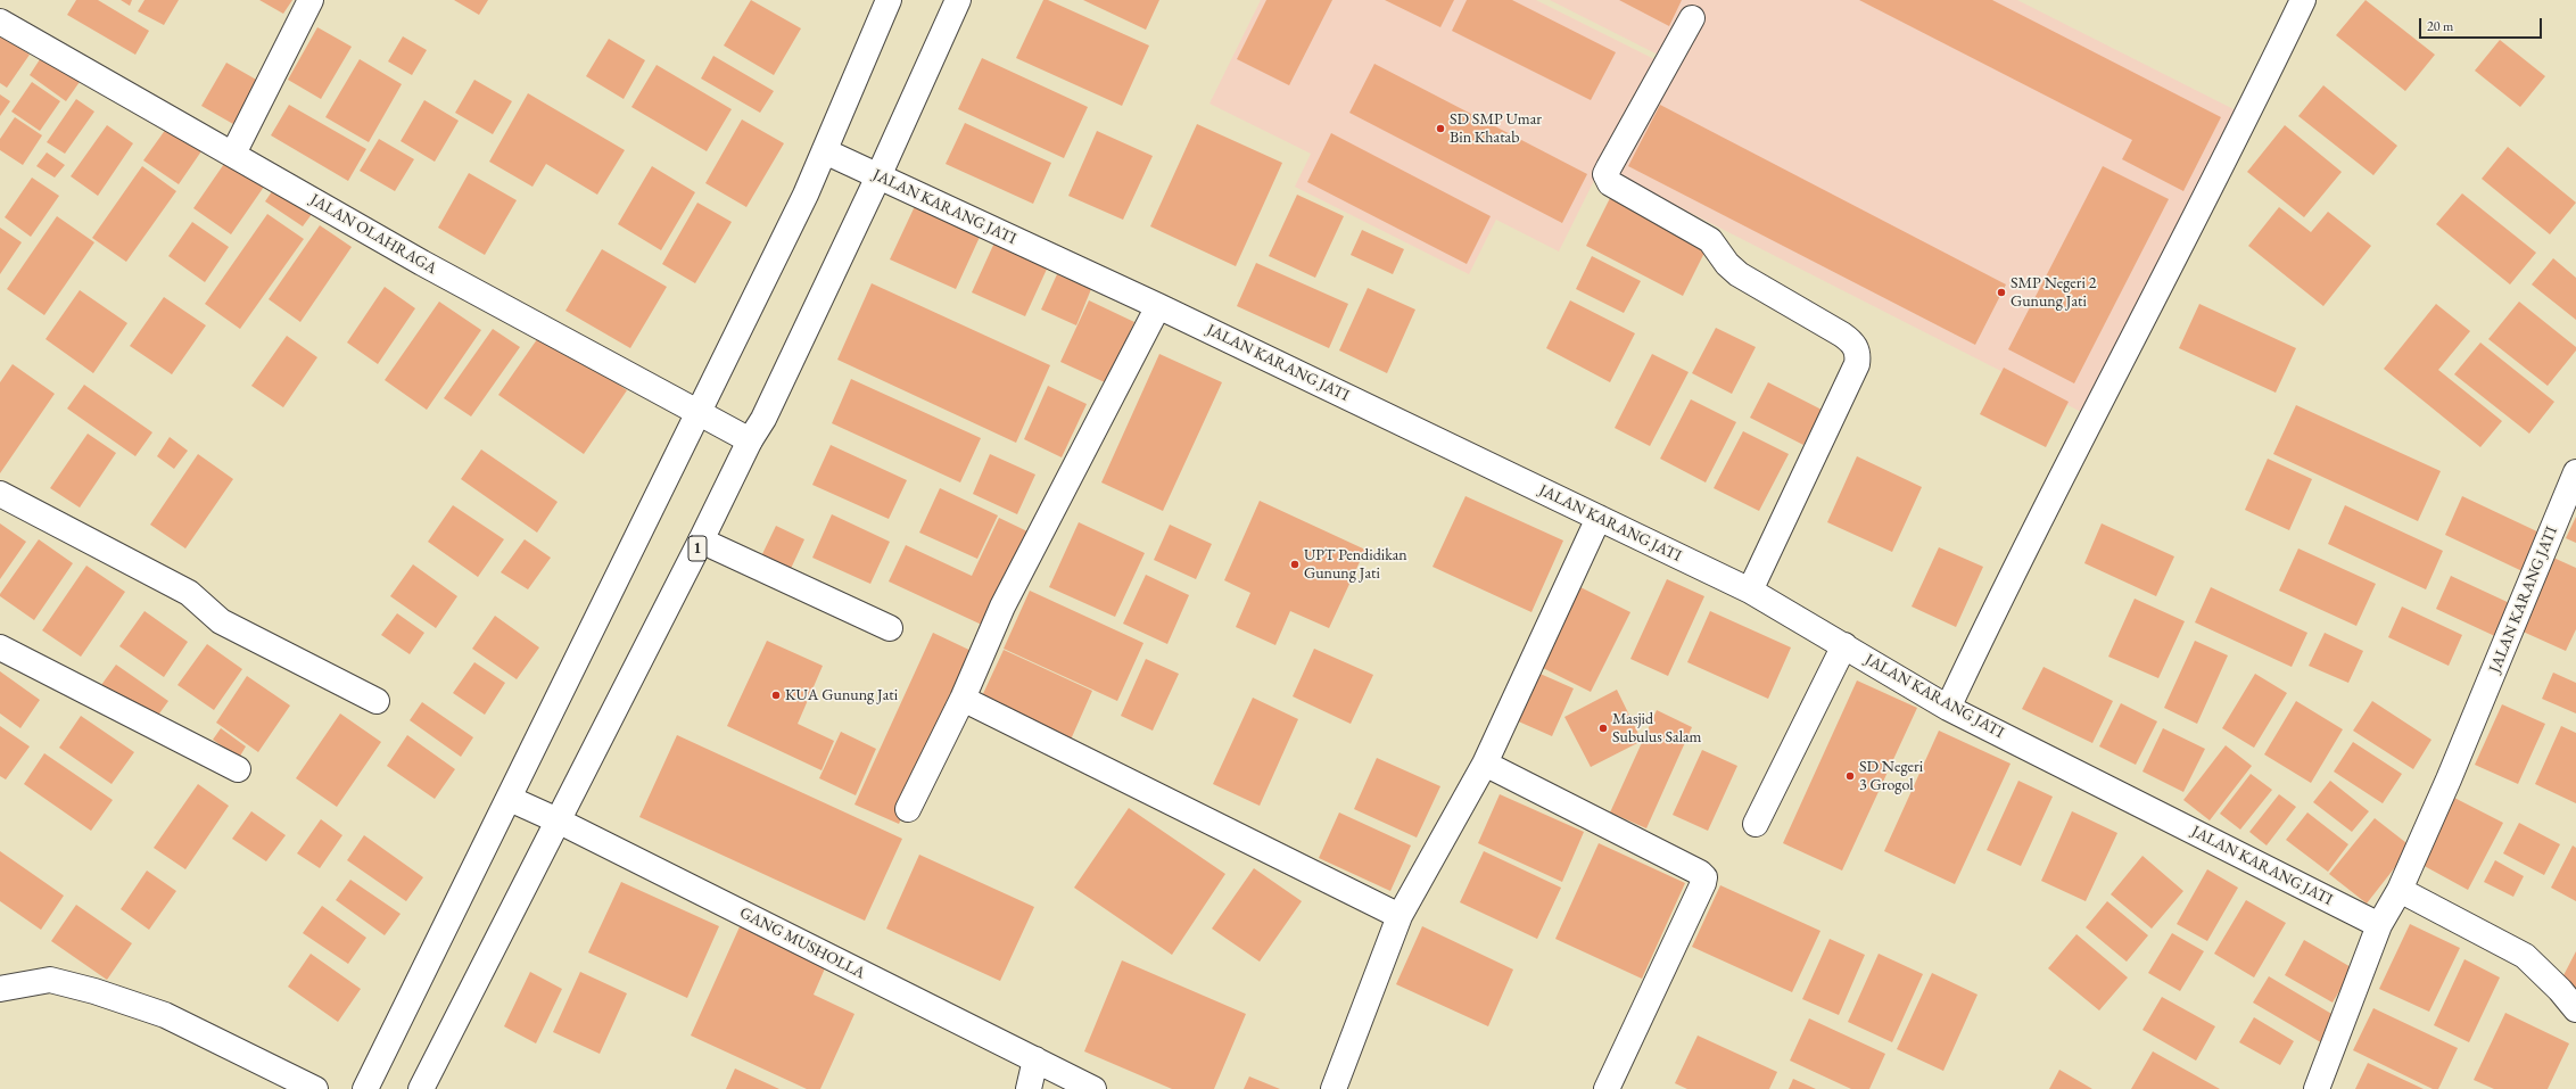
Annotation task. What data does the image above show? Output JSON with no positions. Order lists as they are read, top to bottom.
{
  "streets": {
    "main road": [
      "JALAN KARANG JATI",
      "JALAN OLAHRAGA",
      "1",
      "GANG MUSHOLLA"
    ]
  },
  "crossings": [
    ["JALAN KARANG JATI", "1"],
    ["JALAN OLAHRAGA", "1"],
    ["1", "GANG MUSHOLLA"]
  ],
  "places": [
    "SD SMP Umar Bin Khatab",
    "SMP Negeri 2 Gunung Jati",
    "UPT Pendidikan Gunung Jati",
    "KUA Gunung Jati",
    "Masjid Subulus Salam",
    "SD Negeri 3 Grogol"
  ],
  "scale_bar": "20 m"
}
